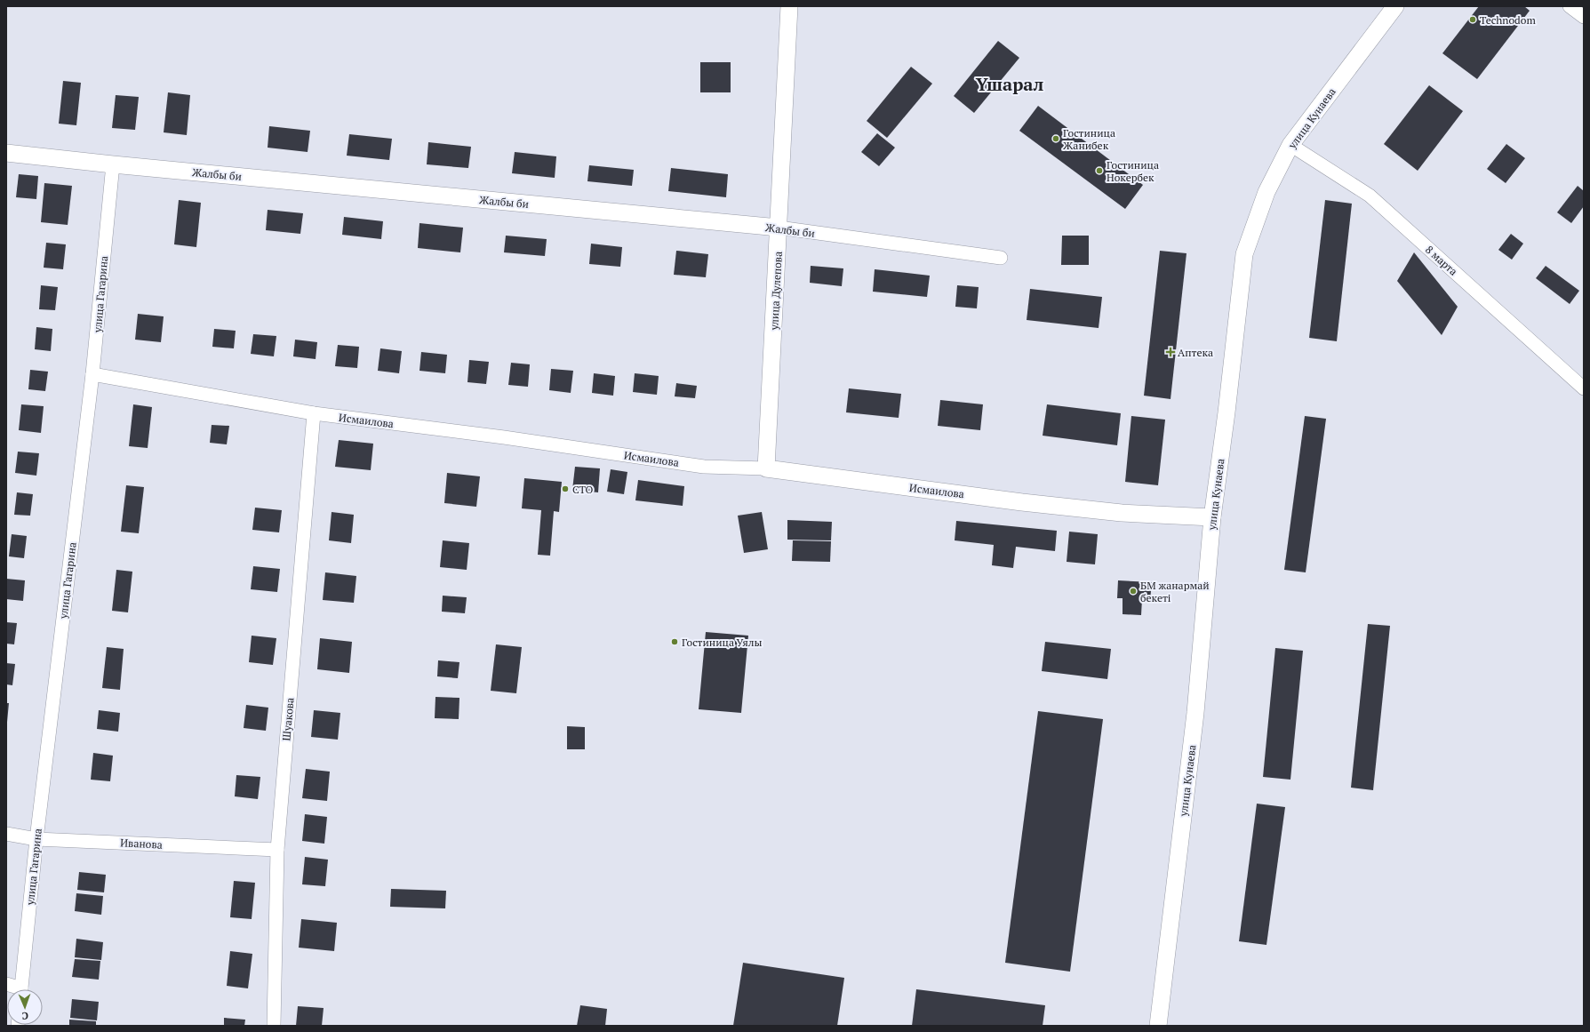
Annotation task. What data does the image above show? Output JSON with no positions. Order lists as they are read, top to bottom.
{
  "streets": {
    "street": [
      "улица Кунаева",
      "Жалбы би",
      "8 марта",
      "улица Дулепова",
      "улица Гагарина",
      "Исмаилова",
      "Шуакова",
      "Иванова"
    ]
  },
  "crossings": [
    ["улица Кунаева", "8 марта"],
    ["улица Кунаева", "Исмаилова"],
    ["Жалбы би", "улица Дулепова"],
    ["Жалбы би", "улица Гагарина"],
    ["улица Дулепова", "Исмаилова"],
    ["улица Гагарина", "Исмаилова"],
    ["улица Гагарина", "Иванова"],
    ["Исмаилова", "Шуакова"],
    ["Шуакова", "Иванова"]
  ],
  "districts": ["Үшарал"],
  "places": {
    "other": [
      "Technodom",
      "Гостиница Жанибек",
      "Гостиница Нокербек",
      "СТО",
      "БМ жанармай бекеті",
      "Гостиница Уялы"
    ],
    "health": ["Аптека"]
  },
  "north": "bottom"
}
